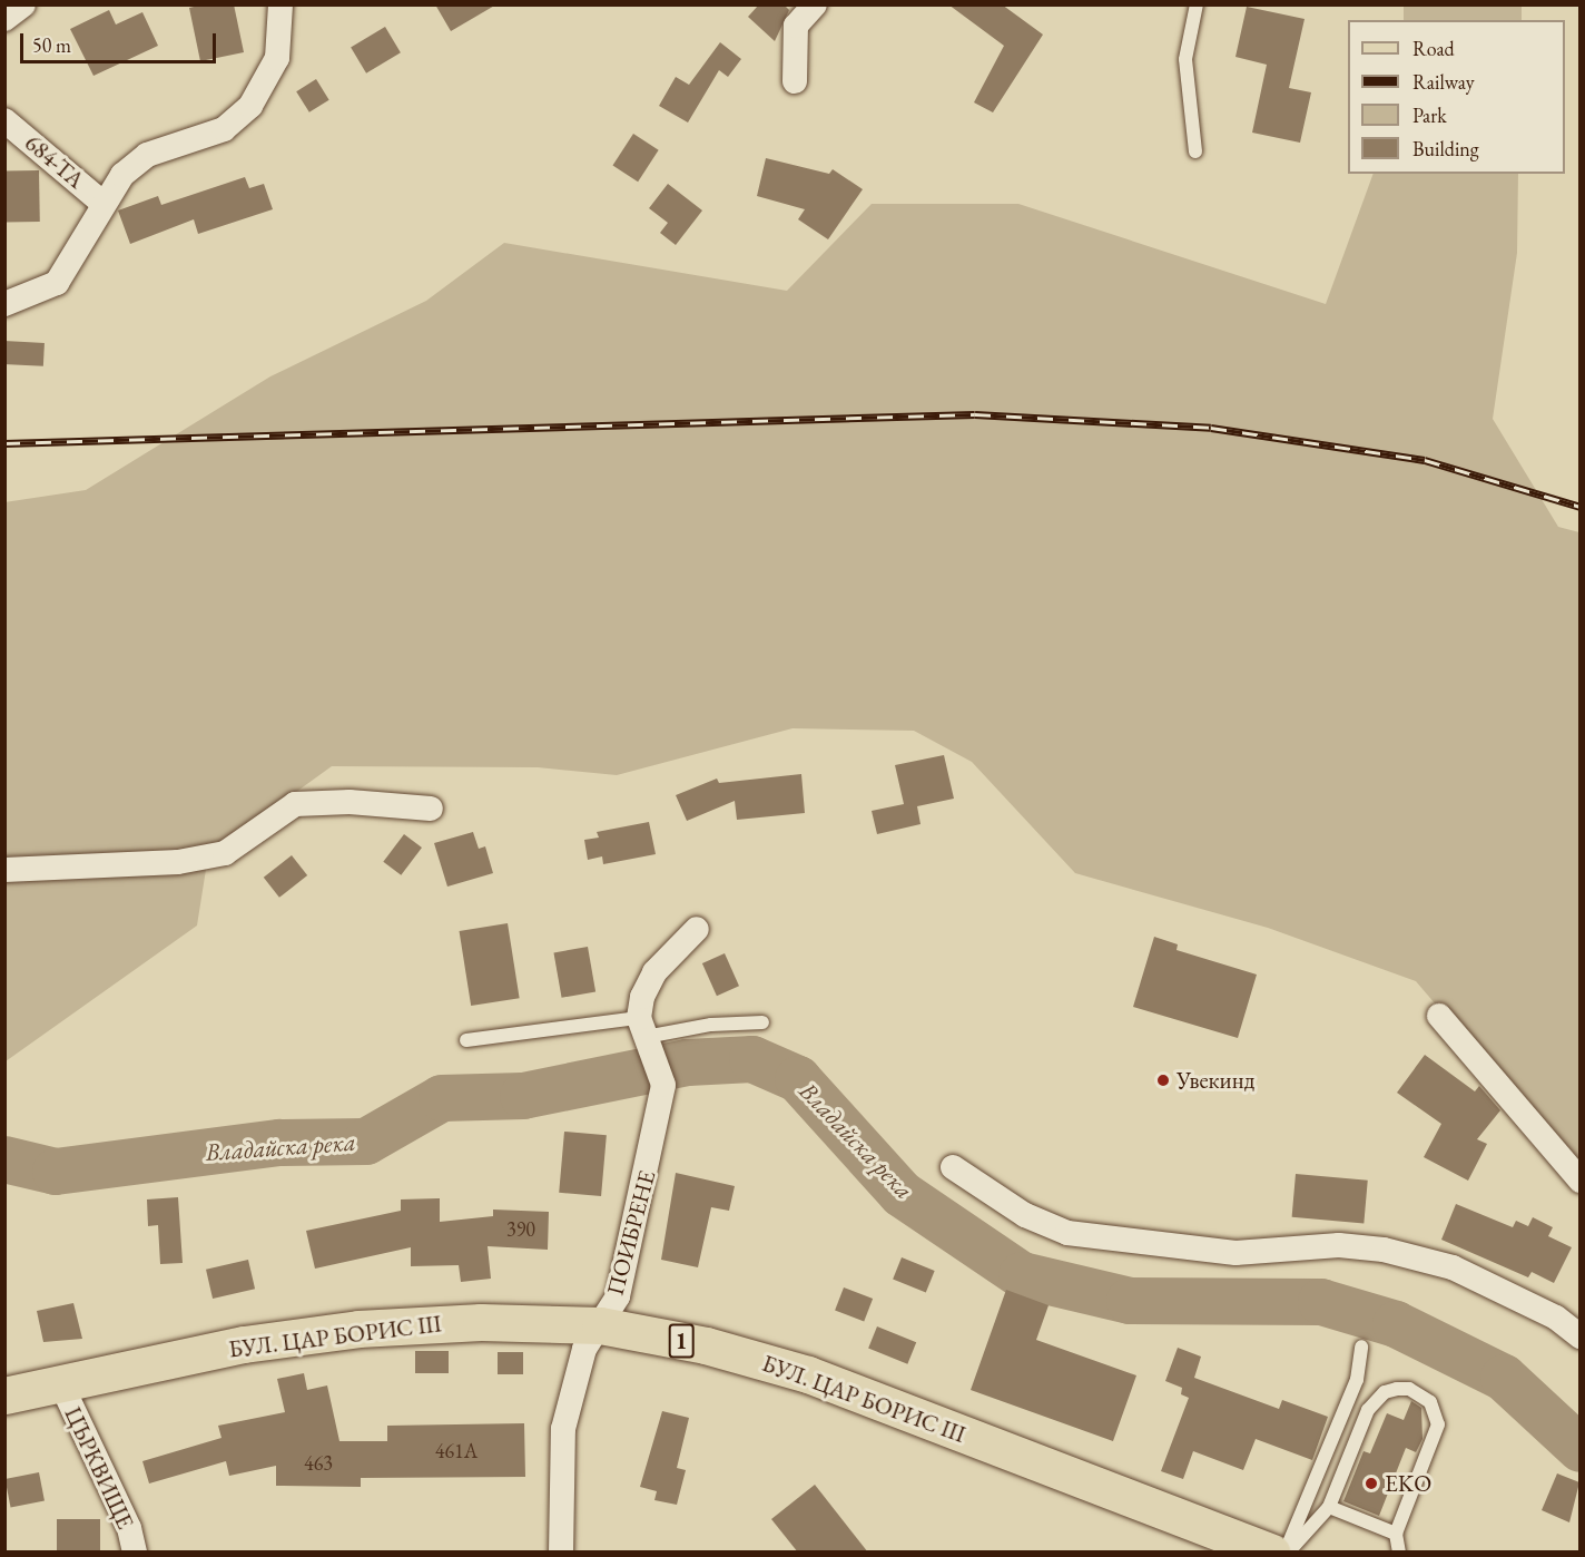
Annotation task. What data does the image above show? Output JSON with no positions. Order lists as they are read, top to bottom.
{
  "streets": {
    "main road": ["БУЛ. ЦАР БОРИС III", "1"],
    "street": ["684-ТА", "ПОИБРЕНЕ", "ЦЪРКВИЩЕ"]
  },
  "crossings": [
    ["ПОИБРЕНЕ", "БУЛ. ЦАР БОРИС III"],
    ["БУЛ. ЦАР БОРИС III", "ЦЪРКВИЩЕ"]
  ],
  "water": ["Владайска река"],
  "places": ["Увекинд", "EKO"],
  "house_numbers": ["390", "461А", "463"],
  "legend": [
    "Road",
    "Railway",
    "Park",
    "Building"
  ],
  "scale_bar": "50 m"
}
